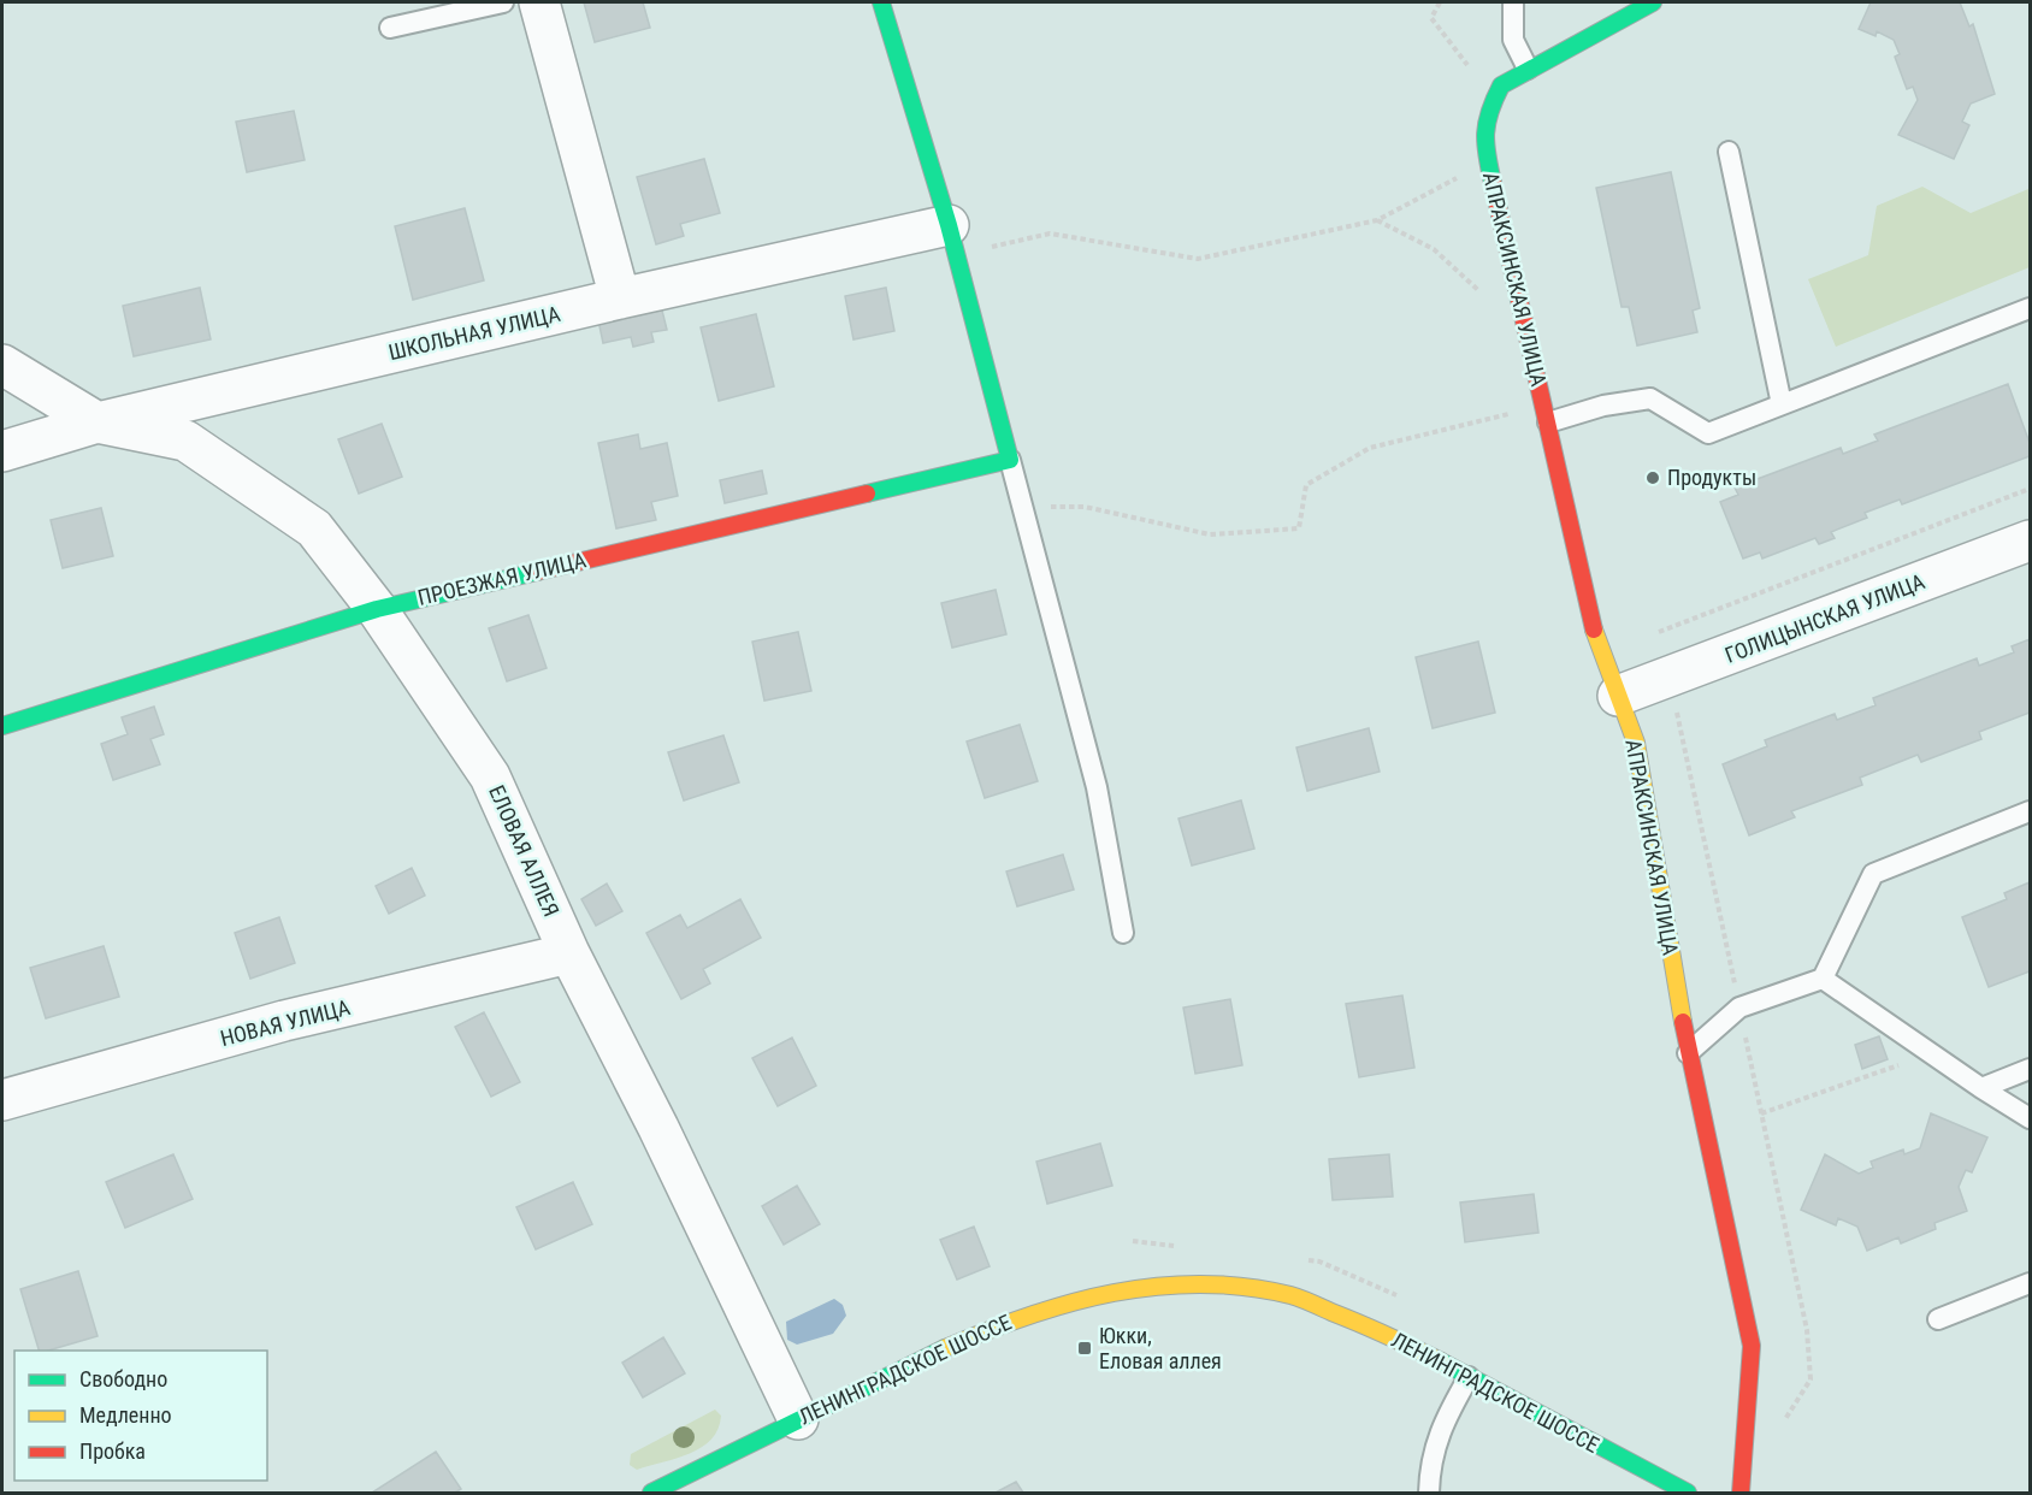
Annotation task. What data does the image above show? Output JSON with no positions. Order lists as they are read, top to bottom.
{
  "streets": {
    "street": [
      "АПРАКСИНСКАЯ УЛИЦА",
      "ШКОЛЬНАЯ УЛИЦА",
      "ПРОЕЗЖАЯ УЛИЦА",
      "ГОЛИЦЫНСКАЯ УЛИЦА",
      "ЕЛОВАЯ АЛЛЕЯ",
      "НОВАЯ УЛИЦА",
      "ЛЕНИНГРАДСКОЕ ШОССЕ"
    ]
  },
  "crossings": [
    ["АПРАКСИНСКАЯ УЛИЦА", "ГОЛИЦЫНСКАЯ УЛИЦА"],
    ["ШКОЛЬНАЯ УЛИЦА", "ЕЛОВАЯ АЛЛЕЯ"],
    ["ПРОЕЗЖАЯ УЛИЦА", "ЕЛОВАЯ АЛЛЕЯ"],
    ["ЕЛОВАЯ АЛЛЕЯ", "НОВАЯ УЛИЦА"],
    ["ЕЛОВАЯ АЛЛЕЯ", "ЛЕНИНГРАДСКОЕ ШОССЕ"]
  ],
  "places": {
    "other": ["Продукты"],
    "transit": ["Юкки, Еловая аллея"]
  },
  "legend": ["Свободно", "Медленно", "Пробка"]
}
